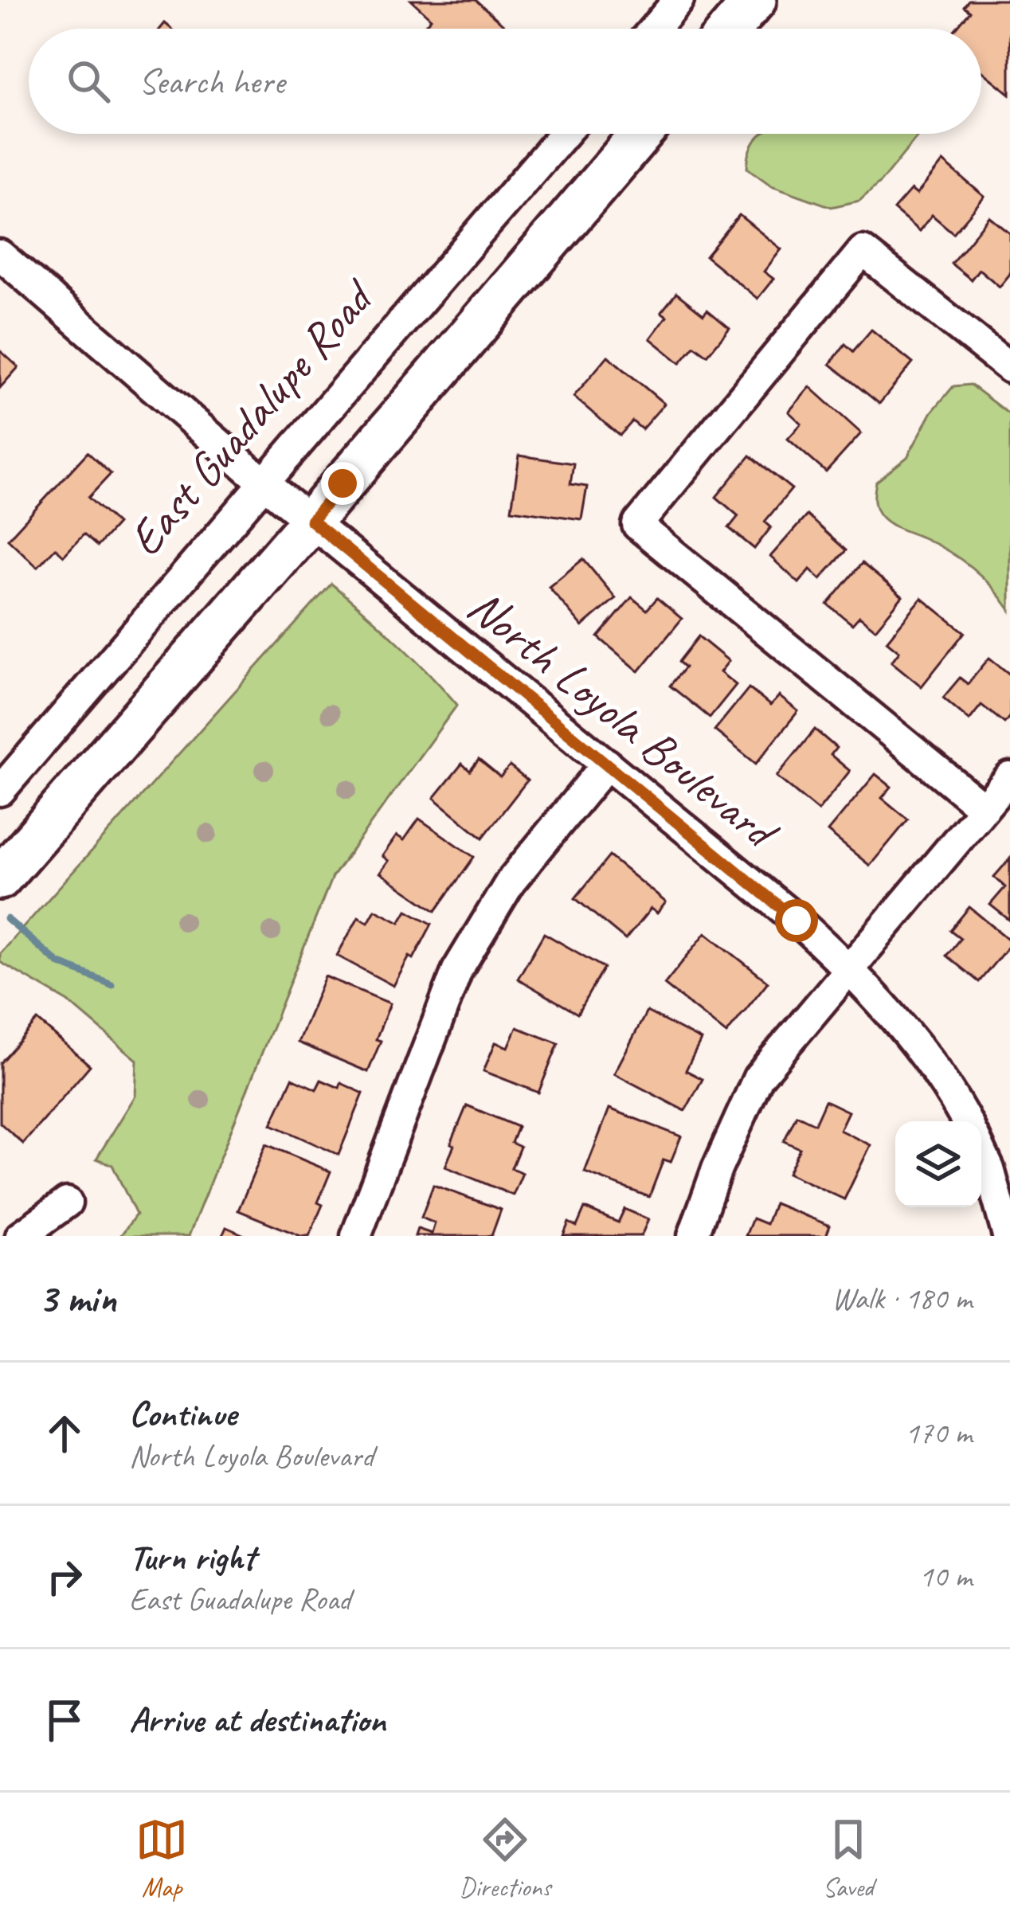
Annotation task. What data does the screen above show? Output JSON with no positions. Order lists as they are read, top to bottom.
{
  "streets": {
    "street": ["East Guadalupe Road", "North Loyola Boulevard"]
  },
  "crossings": [
    ["East Guadalupe Road", "North Loyola Boulevard"]
  ],
  "page": {
    "search": "Search here",
    "heading": ["3 min", "Walk · 180 m"],
    "list": [
      ["Continue", "North Loyola Boulevard", "170 m"],
      ["Turn right", "East Guadalupe Road", "10 m"],
      "Arrive at destination"
    ],
    "nav": ["Map", "Directions", "Saved"]
  }
}
